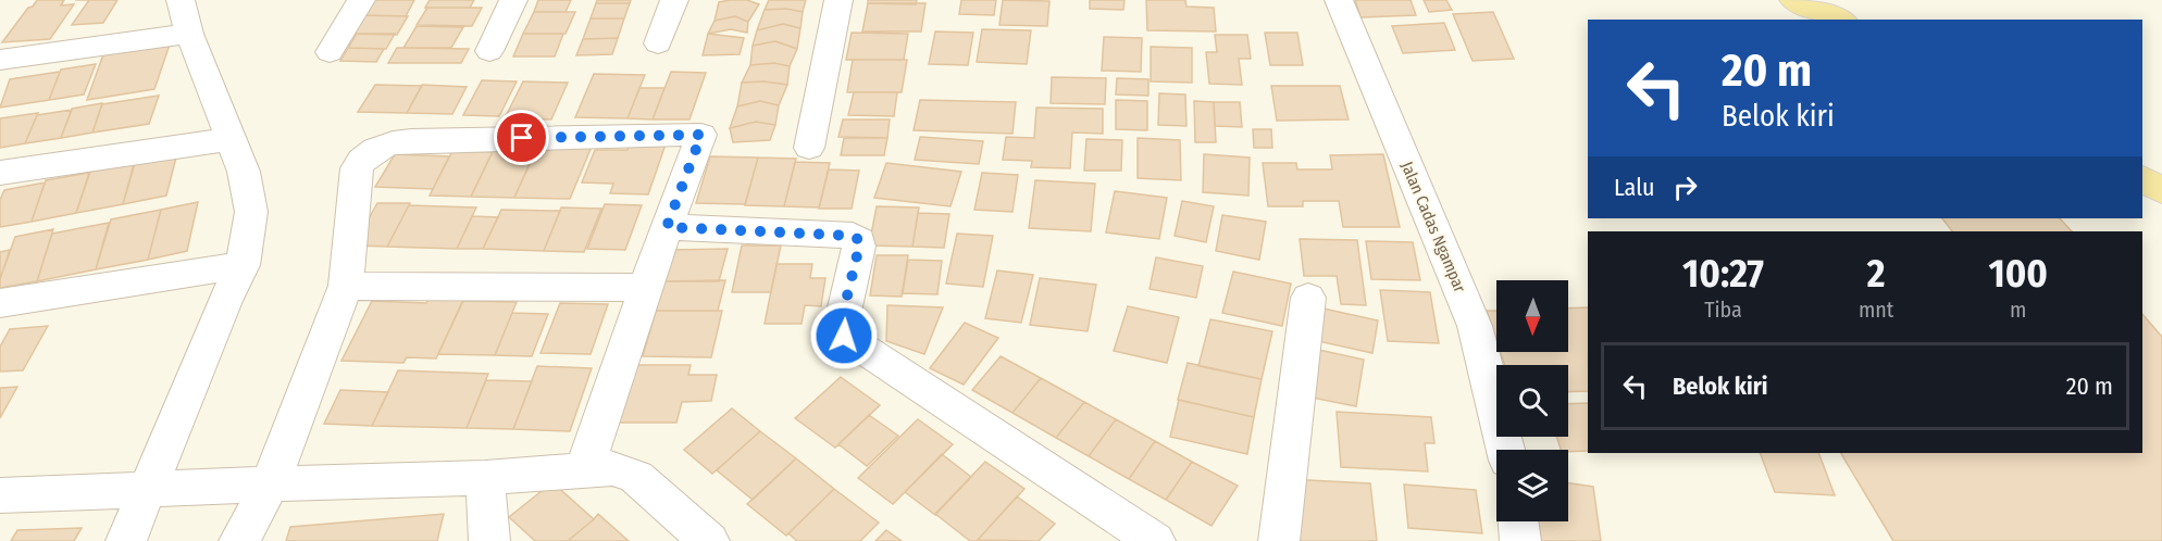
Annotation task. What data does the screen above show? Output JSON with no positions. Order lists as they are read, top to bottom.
{
  "streets": {
    "street": ["Jalan Cadas Ngampar"]
  },
  "north": "bottom",
  "page": {
    "turn": ["20 m", "Belok kiri"],
    "then": "Lalu",
    "eta": [
      "10:27",
      "Tiba",
      "2",
      "mnt",
      "100",
      "m"
    ],
    "list": [
      {
        "name": "Belok kiri",
        "value": "20 m"
      }
    ]
  }
}
